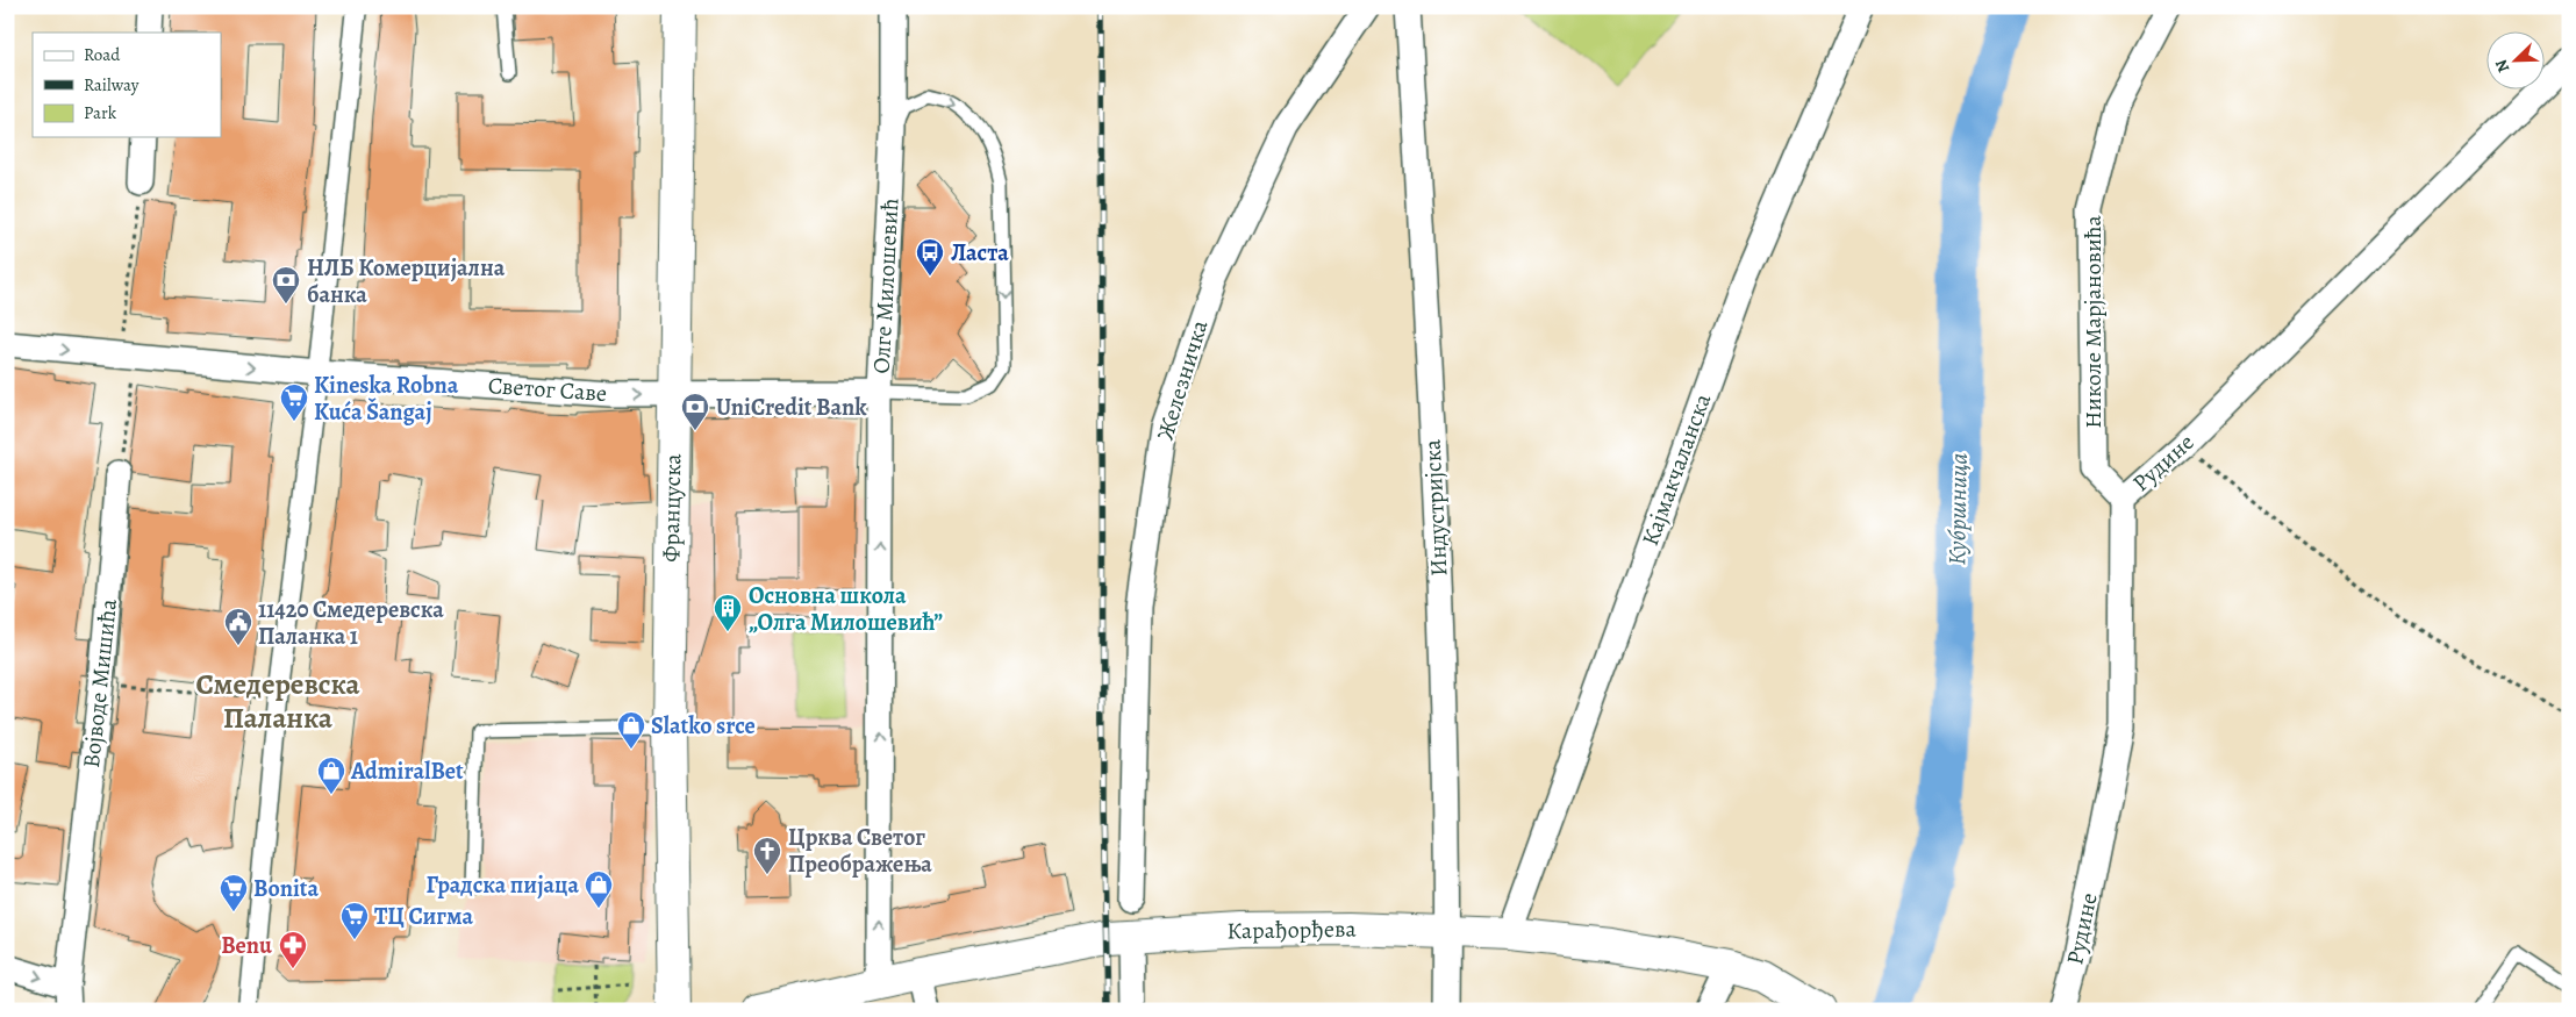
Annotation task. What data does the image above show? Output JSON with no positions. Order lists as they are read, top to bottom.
{
  "streets": {
    "main road": ["Француска", "Карађорђева"],
    "street": [
      "Олге Милошевић",
      "Николе Марјановића",
      "Железничка",
      "Светог Саве",
      "Рудине",
      "Кајмакчаланска",
      "Индустријска",
      "Војводе Мишића"
    ]
  },
  "crossings": [
    ["Олге Милошевић", "Светог Саве"],
    ["Олге Милошевић", "Карађорђева"],
    ["Николе Марјановића", "Рудине"],
    ["Светог Саве", "Француска"],
    ["Кајмакчаланска", "Карађорђева"],
    ["Индустријска", "Карађорђева"]
  ],
  "one_way": ["Олге Милошевић", "Светог Саве"],
  "districts": ["Смедеревска Паланка"],
  "water": ["Кубршница"],
  "places": {
    "bus stop": ["Ласта"],
    "bank": ["НЛБ Комерцијална банка", "UniCredit Bank"],
    "supermarket": ["Kineska Robna Kuća Šangaj", "Bonita", "ТЦ Сигма"],
    "building": ["Основна школа „Олга Милошевић”"],
    "public building": ["11420 Смедеревска Паланка 1"],
    "shop": ["Slatko srce", "AdmiralBet", "Градска пијаца"],
    "church": ["Црква Светог Преображења"],
    "pharmacy": ["Benu"]
  },
  "legend": ["Road", "Railway", "Park"],
  "north": "bottom left"
}
